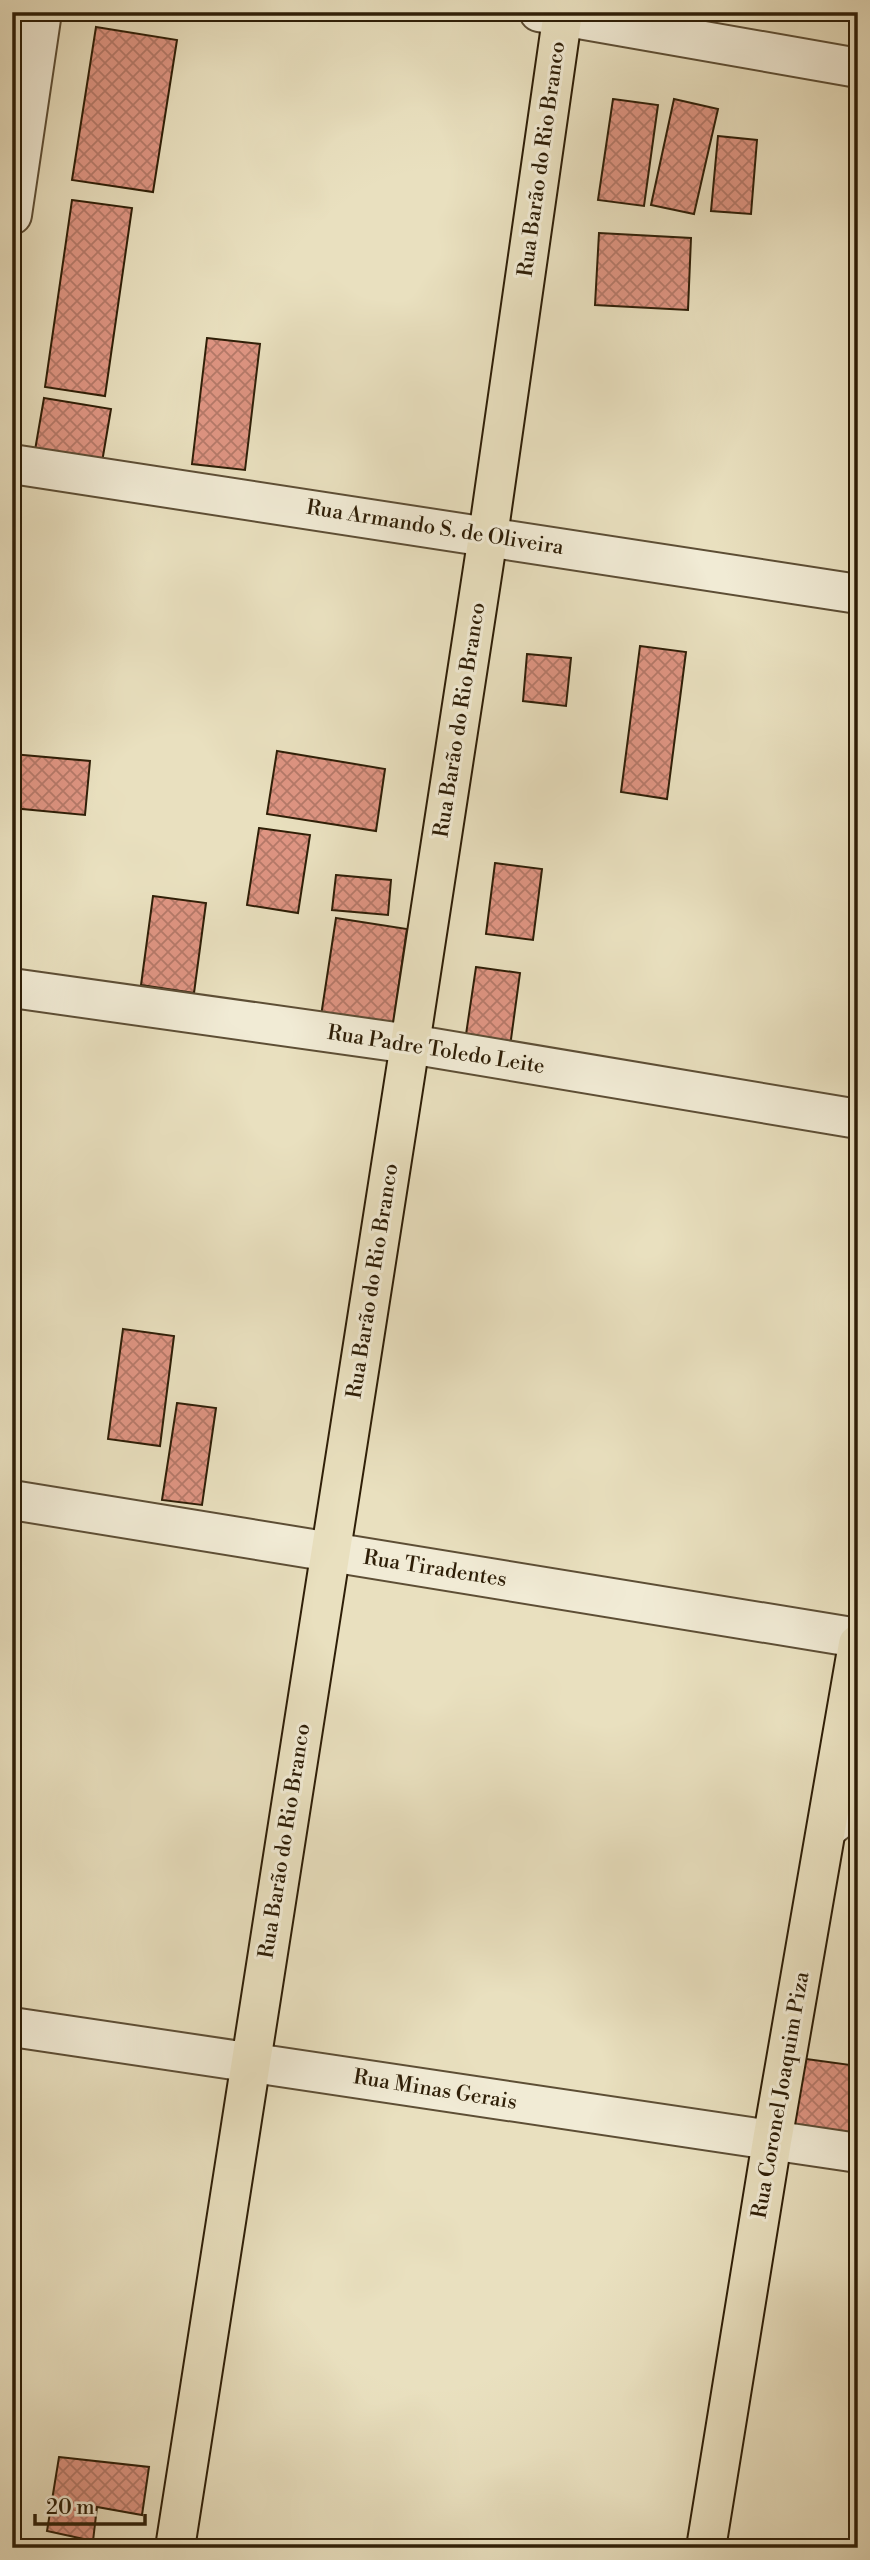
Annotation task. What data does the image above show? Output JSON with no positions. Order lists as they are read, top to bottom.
{
  "streets": {
    "main road": ["Rua Barão do Rio Branco", "Rua Coronel Joaquim Piza"],
    "street": [
      "Rua Armando S. de Oliveira",
      "Rua Padre Toledo Leite",
      "Rua Tiradentes",
      "Rua Minas Gerais"
    ]
  },
  "crossings": [
    ["Rua Barão do Rio Branco", "Rua Armando S. de Oliveira"],
    ["Rua Barão do Rio Branco", "Rua Padre Toledo Leite"],
    ["Rua Barão do Rio Branco", "Rua Tiradentes"],
    ["Rua Barão do Rio Branco", "Rua Minas Gerais"],
    ["Rua Minas Gerais", "Rua Coronel Joaquim Piza"]
  ],
  "scale_bar": "20 m"
}
